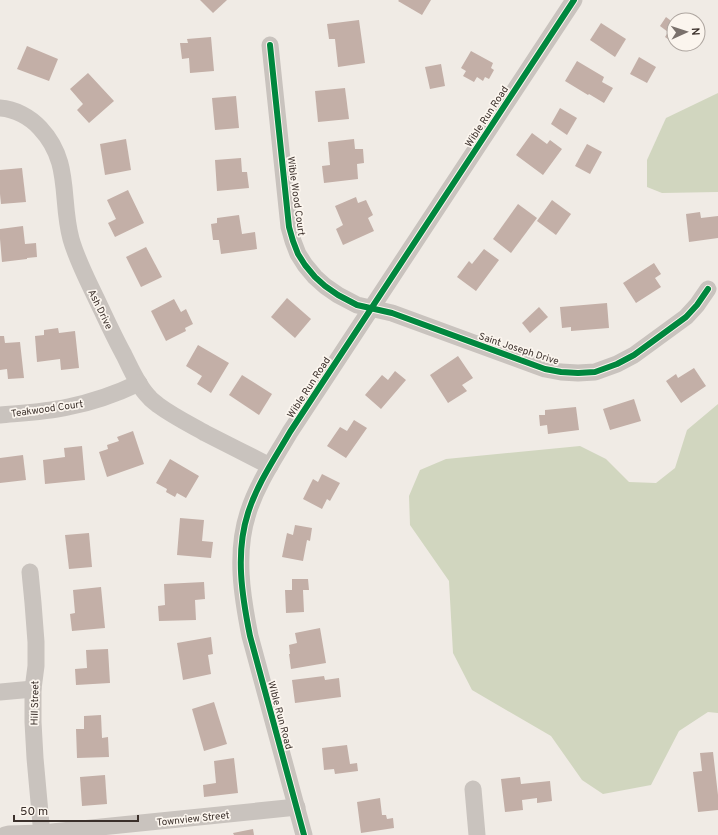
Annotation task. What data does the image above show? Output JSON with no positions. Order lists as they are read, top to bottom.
{
  "streets": {
    "street": [
      "Wible Run Road",
      "Wible Wood Court",
      "Ash Drive",
      "Saint Joseph Drive",
      "Teakwood Court",
      "Hill Street",
      "Townview Street"
    ]
  },
  "crossings": [
    ["Wible Run Road", "Wible Wood Court"],
    ["Wible Run Road", "Ash Drive"],
    ["Wible Run Road", "Saint Joseph Drive"],
    ["Wible Run Road", "Townview Street"],
    ["Wible Wood Court", "Saint Joseph Drive"],
    ["Ash Drive", "Teakwood Court"],
    ["Hill Street", "Townview Street"]
  ],
  "scale_bar": "50 m",
  "north": "right"
}
